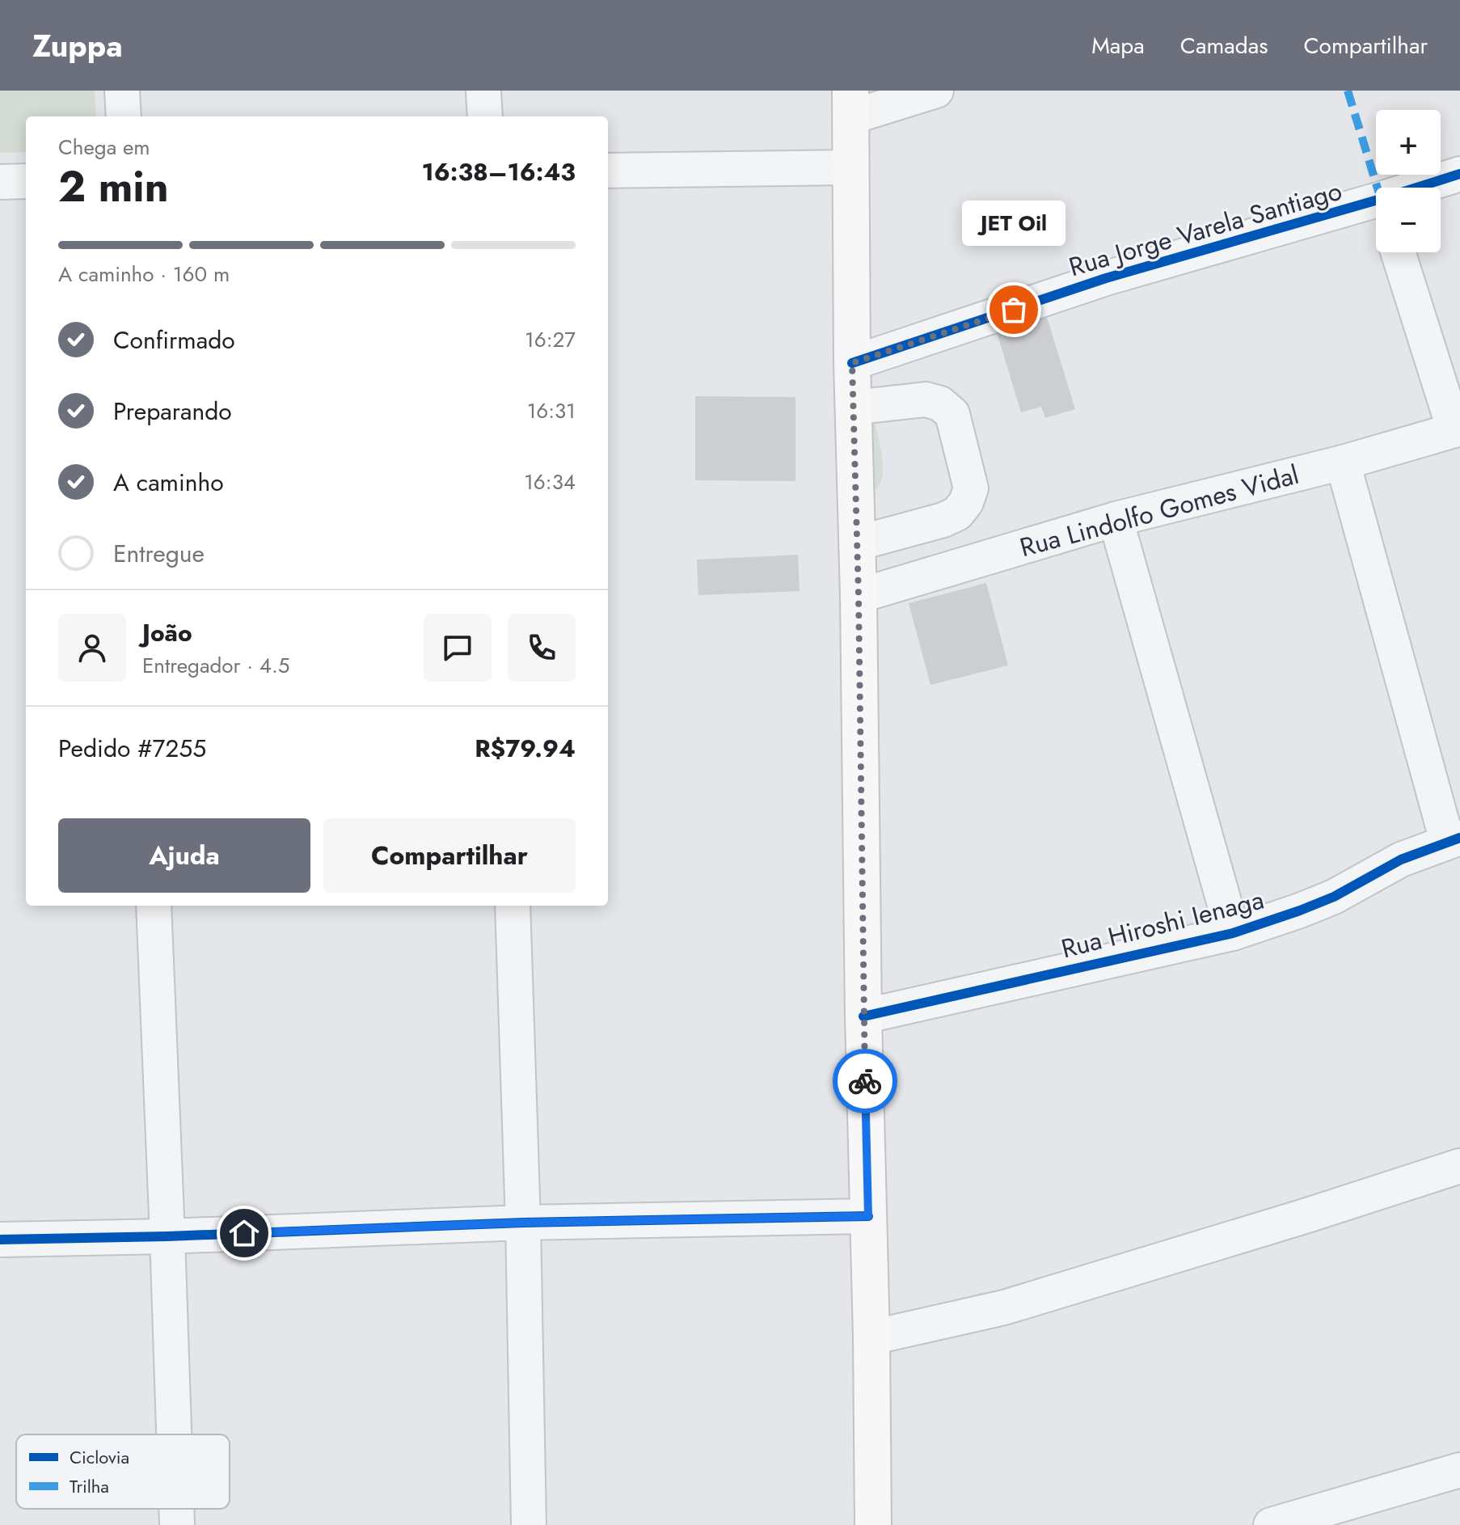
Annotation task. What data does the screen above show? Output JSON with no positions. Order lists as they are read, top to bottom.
{
  "streets": {
    "street": ["Rua Jorge Varela Santiago", "Rua Lindolfo Gomes Vidal", "Rua Hiroshi Ienaga"]
  },
  "places": ["JET Oil"],
  "legend": ["Ciclovia", "Trilha"],
  "page": {
    "header": "Zuppa",
    "nav": ["Mapa", "Camadas", "Compartilhar"],
    "map_buttons": ["+", "−"],
    "heading": ["2 min", "Chega em", "16:38–16:43"],
    "panel": [
      "João",
      "Entregador · 4.5",
      "Pedido #7255",
      "R$79.94"
    ],
    "bubble": "JET Oil",
    "bar": "A caminho · 160 m",
    "list": [
      ["Confirmado", "16:27"],
      ["Preparando", "16:31"],
      ["A caminho", "16:34"],
      "Entregue"
    ],
    "buttons": ["Ajuda", "Compartilhar"]
  }
}
